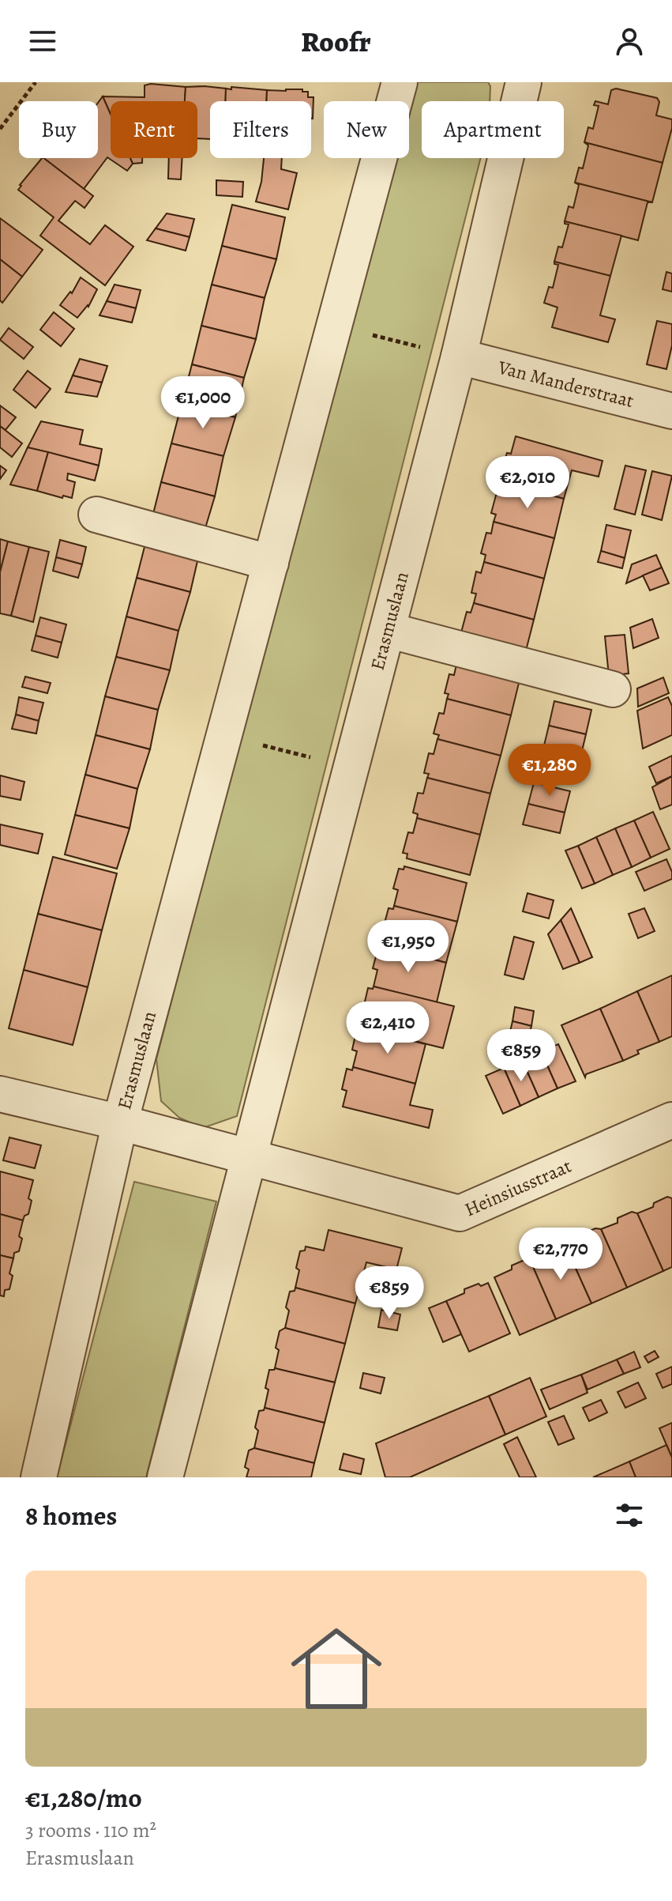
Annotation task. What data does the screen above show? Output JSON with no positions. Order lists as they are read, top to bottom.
{
  "streets": {
    "street": ["Van Manderstraat", "Erasmuslaan", "Heinsiusstraat"]
  },
  "crossings": [
    ["Van Manderstraat", "Erasmuslaan"],
    ["Erasmuslaan", "Heinsiusstraat"]
  ],
  "page": {
    "header": "Roofr",
    "chip": [
      "Buy",
      "Rent",
      "Filters",
      "New",
      "Apartment"
    ],
    "price": [
      "€1,000",
      "€2,010",
      "€1,280",
      "€1,950",
      "€2,410",
      "€859",
      "€2,770",
      "€859"
    ],
    "heading": "8 homes",
    "list": [
      {
        "name": "€1,280/mo",
        "note": "3 rooms · 110 m² · Erasmuslaan"
      }
    ]
  }
}
